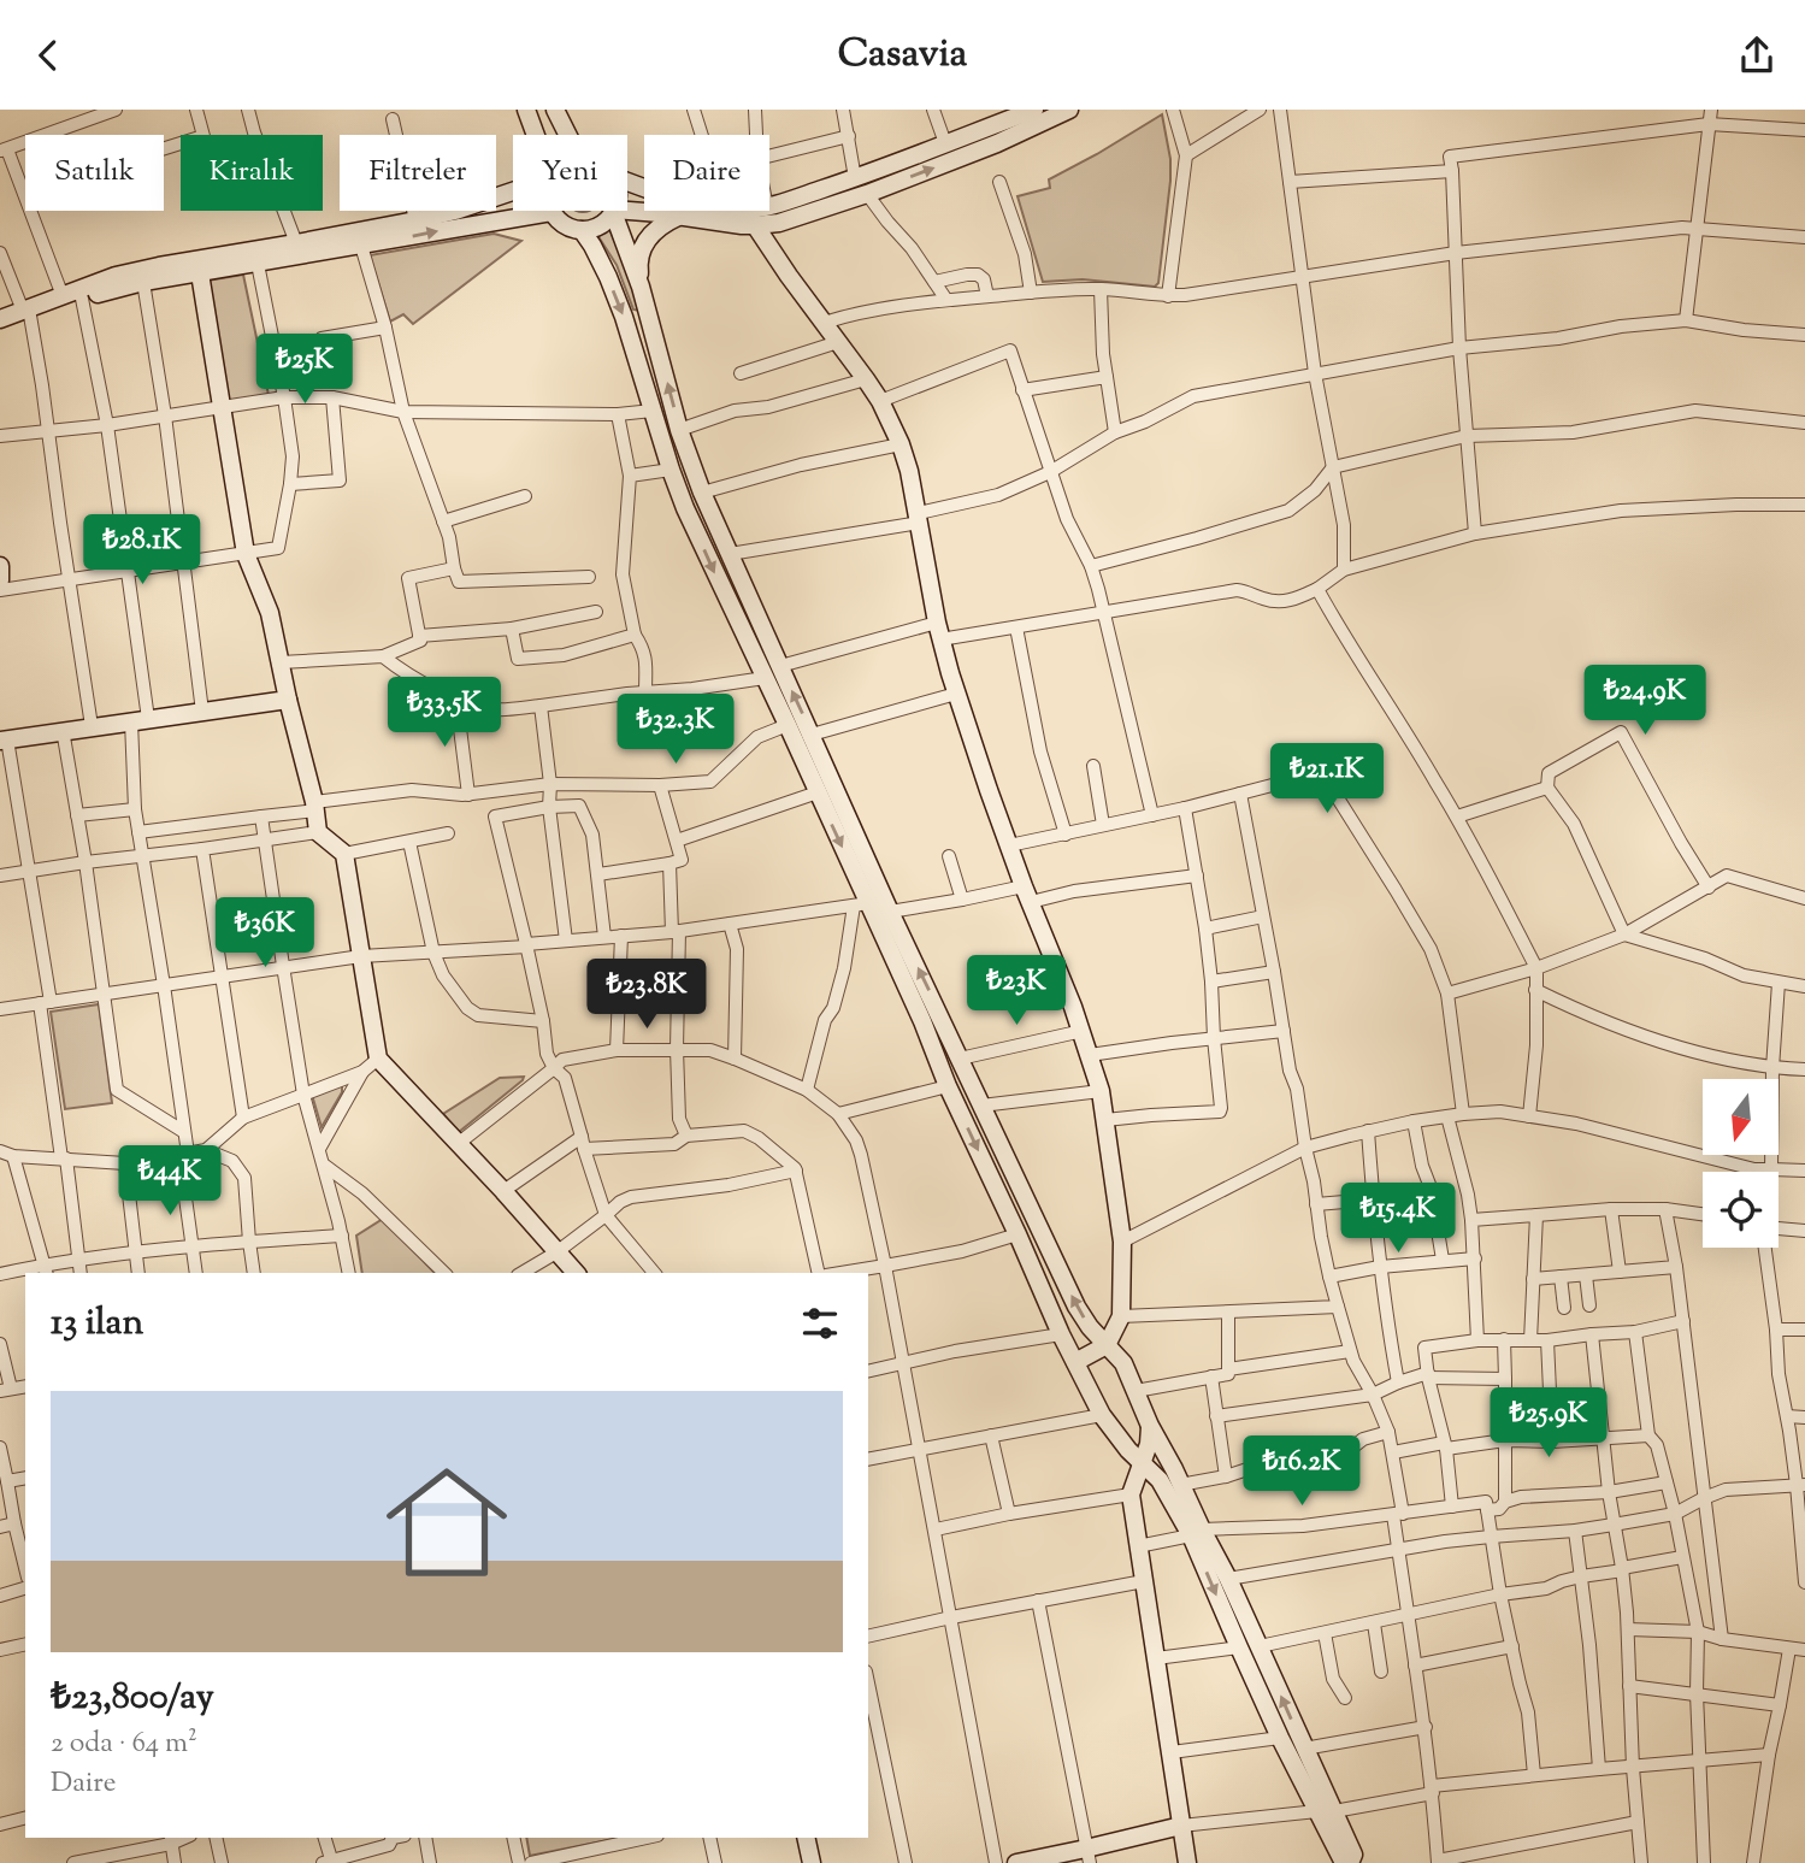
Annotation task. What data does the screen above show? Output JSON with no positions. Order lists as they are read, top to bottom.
{
  "north": "bottom",
  "page": {
    "header": "Casavia",
    "chip": [
      "Satılık",
      "Kiralık",
      "Filtreler",
      "Yeni",
      "Daire"
    ],
    "price": [
      "₺25K",
      "₺28.1K",
      "₺24.9K",
      "₺33.5K",
      "₺32.3K",
      "₺21.1K",
      "₺36K",
      "₺23K",
      "₺23.8K",
      "₺44K",
      "₺15.4K",
      "₺25.9K",
      "₺16.2K"
    ],
    "heading": "13 ilan",
    "list": [
      {
        "name": "₺23,800/ay",
        "note": "2 oda · 64 m² · Daire"
      }
    ]
  }
}
